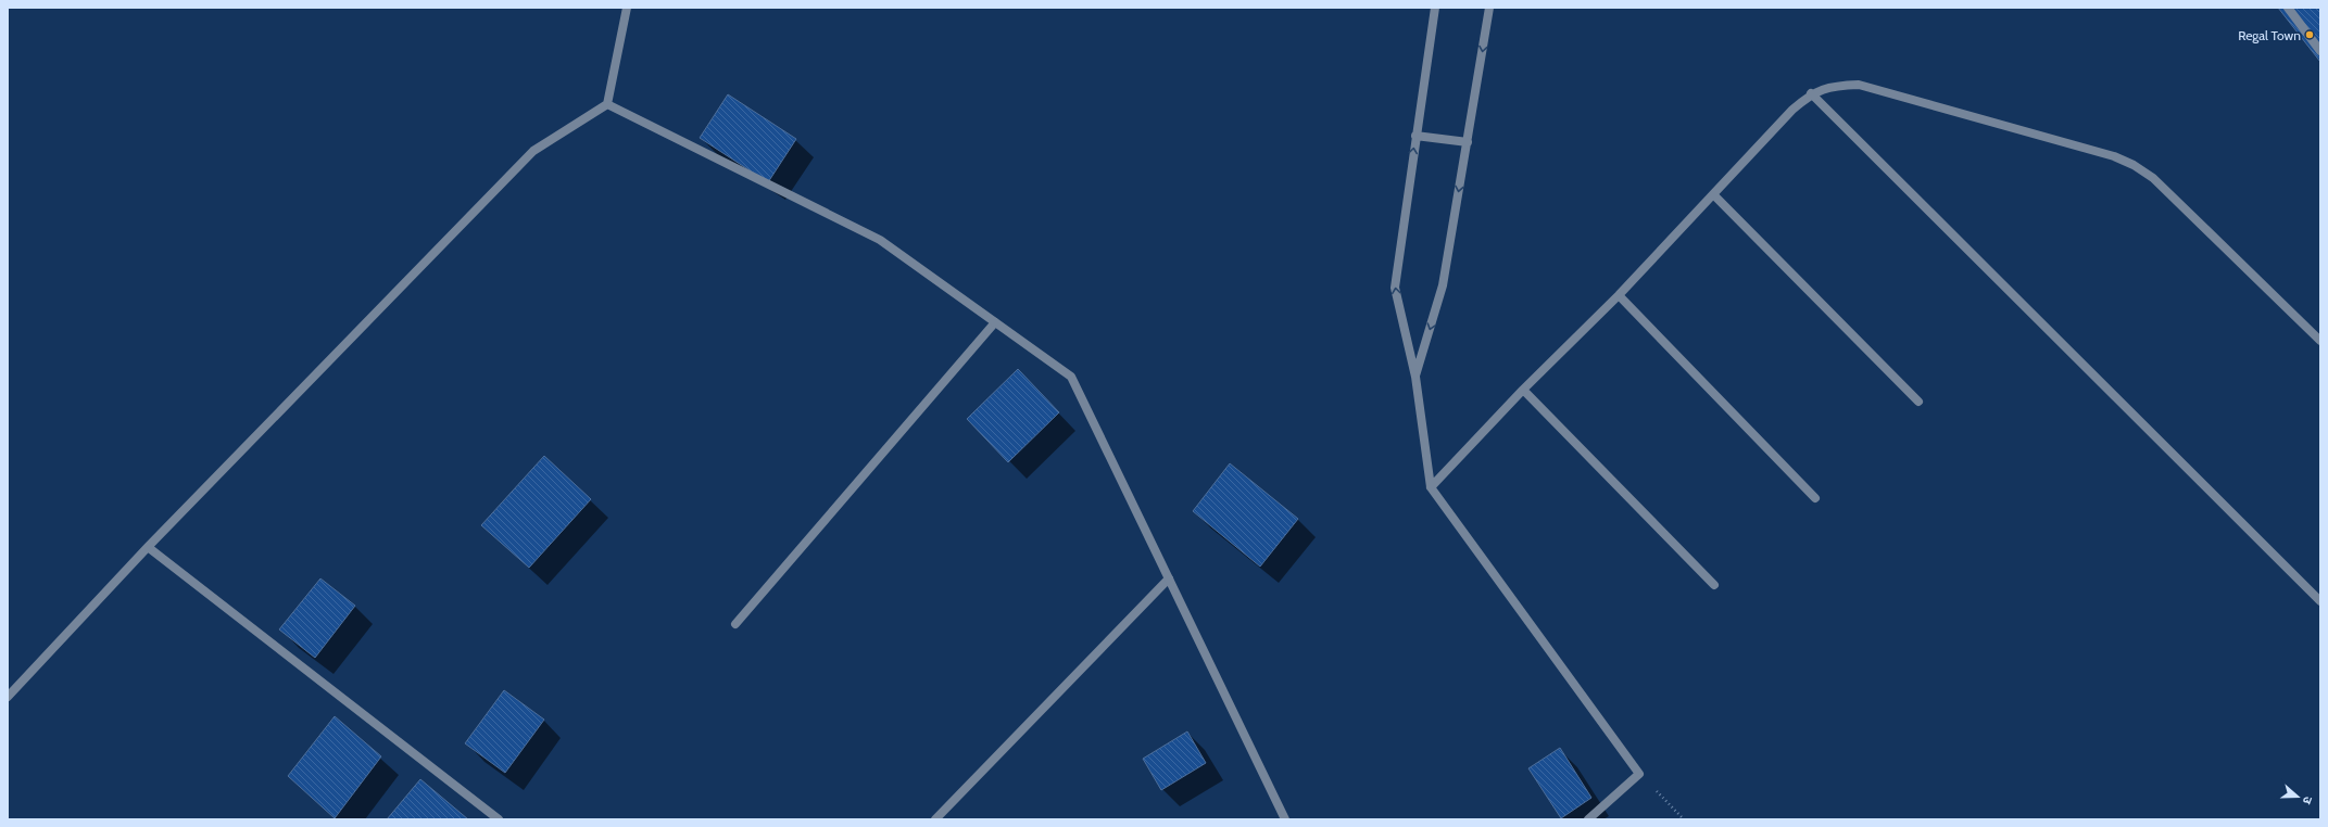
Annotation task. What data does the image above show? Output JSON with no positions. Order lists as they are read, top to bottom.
{
  "places": ["Regal Town"],
  "north": "right"
}
